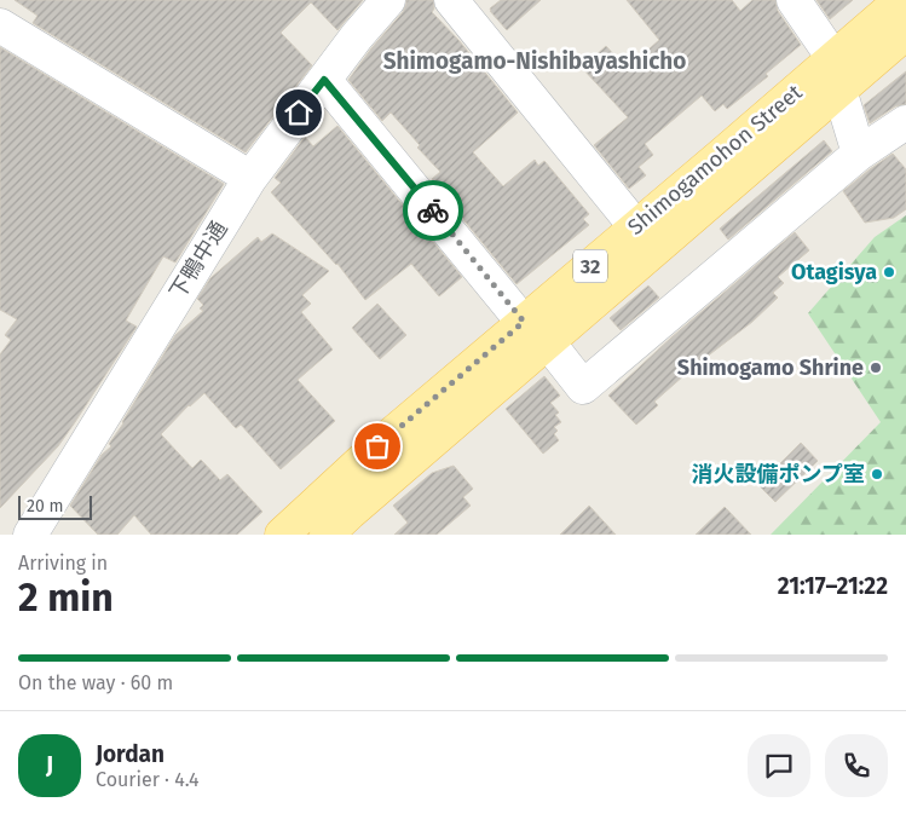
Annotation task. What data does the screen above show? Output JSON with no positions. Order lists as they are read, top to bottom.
{
  "streets": {
    "main road": ["Shimogamohon Street", "32"],
    "street": ["下鴨中通"]
  },
  "districts": ["Shimogamo-Nishibayashicho"],
  "places": ["Otagisya", "Shimogamo Shrine", "消火設備ポンプ室"],
  "scale_bar": "20 m",
  "page": {
    "scale": "20 m",
    "heading": ["2 min", "Arriving in", "21:17–21:22"],
    "panel": ["Jordan", "Courier · 4.4"],
    "bar": "On the way · 60 m",
    "round": "J"
  }
}
